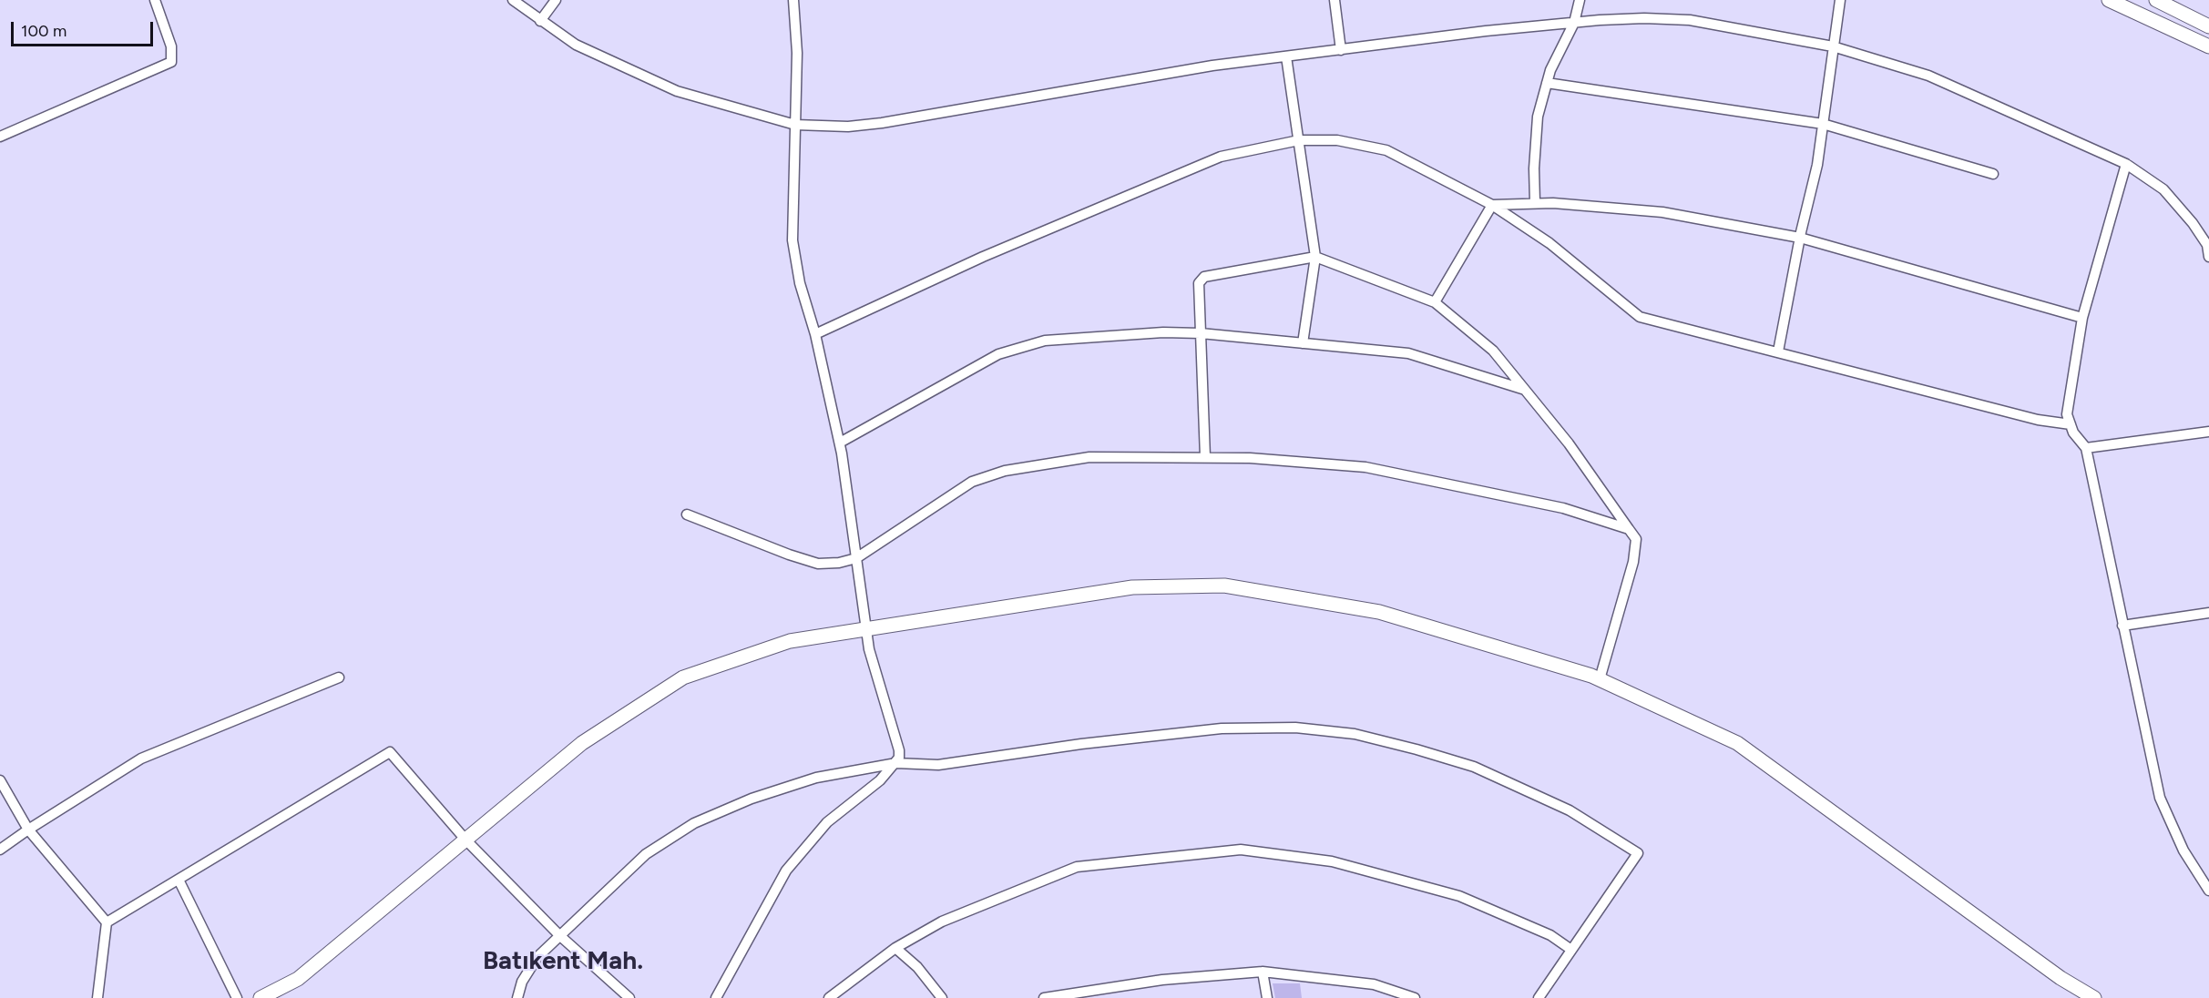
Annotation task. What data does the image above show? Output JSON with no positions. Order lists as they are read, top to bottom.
{
  "districts": ["Batıkent Mah."],
  "scale_bar": "100 m"
}
